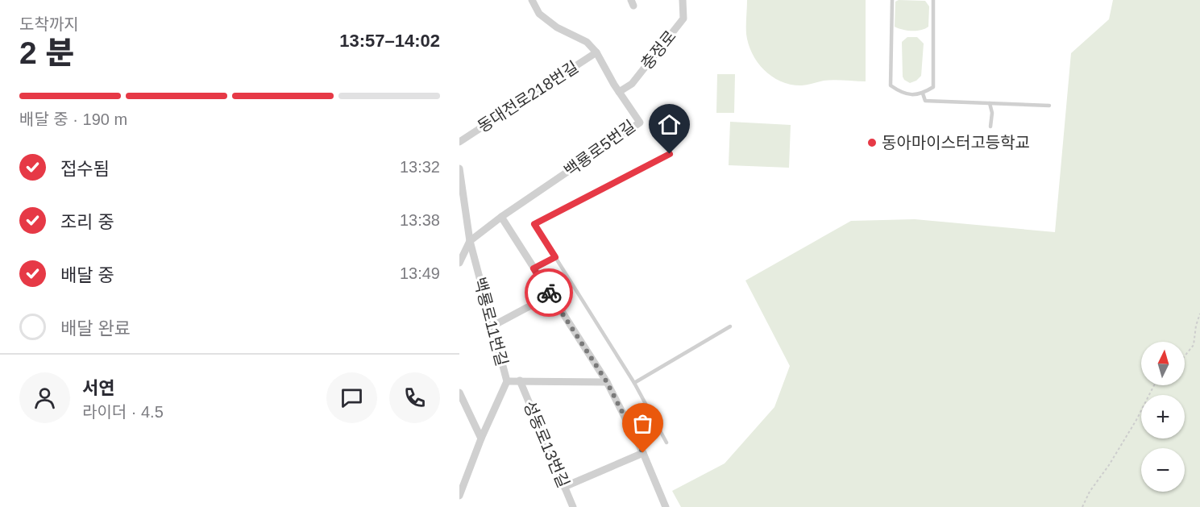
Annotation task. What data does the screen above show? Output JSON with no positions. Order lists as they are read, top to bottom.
{
  "streets": {
    "street": [
      "충정로",
      "동대전로218번길",
      "백룡로5번길",
      "백룡로11번길",
      "성동로13번길"
    ]
  },
  "crossings": [
    ["충정로", "백룡로5번길"],
    ["동대전로218번길", "백룡로5번길"],
    ["백룡로5번길", "백룡로11번길"]
  ],
  "places": ["동아마이스터고등학교"],
  "north": "top",
  "page": {
    "heading": ["2 분", "도착까지", "13:57–14:02"],
    "panel": ["서연", "라이더 · 4.5"],
    "bar": "배달 중 · 190 m",
    "list": [
      ["접수됨", "13:32"],
      ["조리 중", "13:38"],
      ["배달 중", "13:49"],
      "배달 완료"
    ],
    "map_buttons": ["+", "−"]
  }
}
